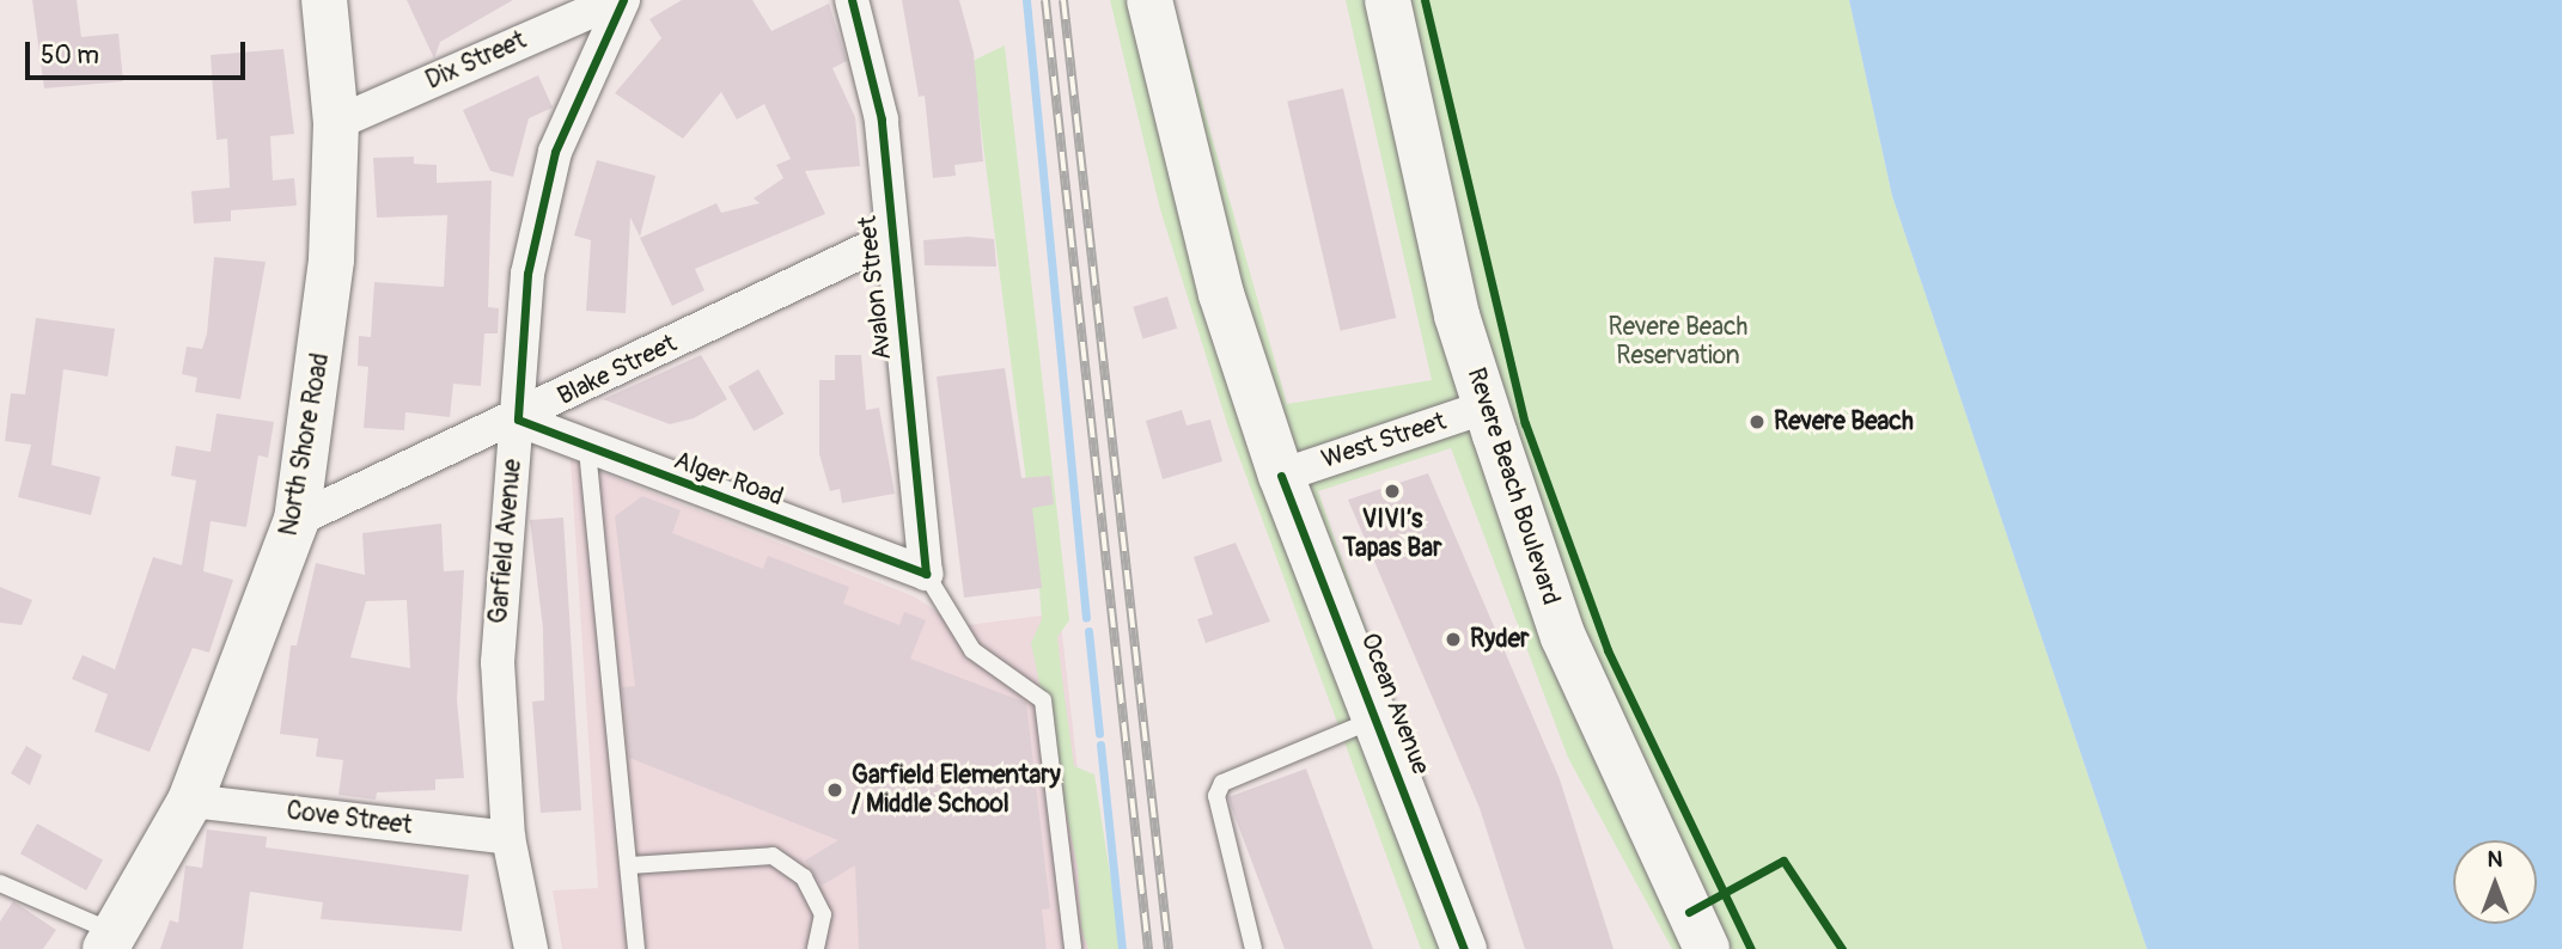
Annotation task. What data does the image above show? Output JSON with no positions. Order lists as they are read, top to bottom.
{
  "streets": {
    "main road": ["North Shore Road", "Revere Beach Boulevard", "Ocean Avenue"],
    "street": [
      "Dix Street",
      "Avalon Street",
      "Blake Street",
      "West Street",
      "Alger Road",
      "Garfield Avenue",
      "Cove Street"
    ]
  },
  "crossings": [
    ["Dix Street", "North Shore Road"],
    ["Avalon Street", "Blake Street"],
    ["Avalon Street", "Alger Road"],
    ["Blake Street", "North Shore Road"],
    ["Blake Street", "Alger Road"],
    ["Blake Street", "Garfield Avenue"],
    ["West Street", "Revere Beach Boulevard"],
    ["West Street", "Ocean Avenue"],
    ["North Shore Road", "Cove Street"],
    ["Alger Road", "Garfield Avenue"],
    ["Garfield Avenue", "Cove Street"]
  ],
  "parks": ["Revere Beach Reservation"],
  "places": [
    "Revere Beach",
    "VIVI’s Tapas Bar",
    "Ryder",
    "Garfield Elementary / Middle School"
  ],
  "scale_bar": "50 m",
  "north": "top"
}
